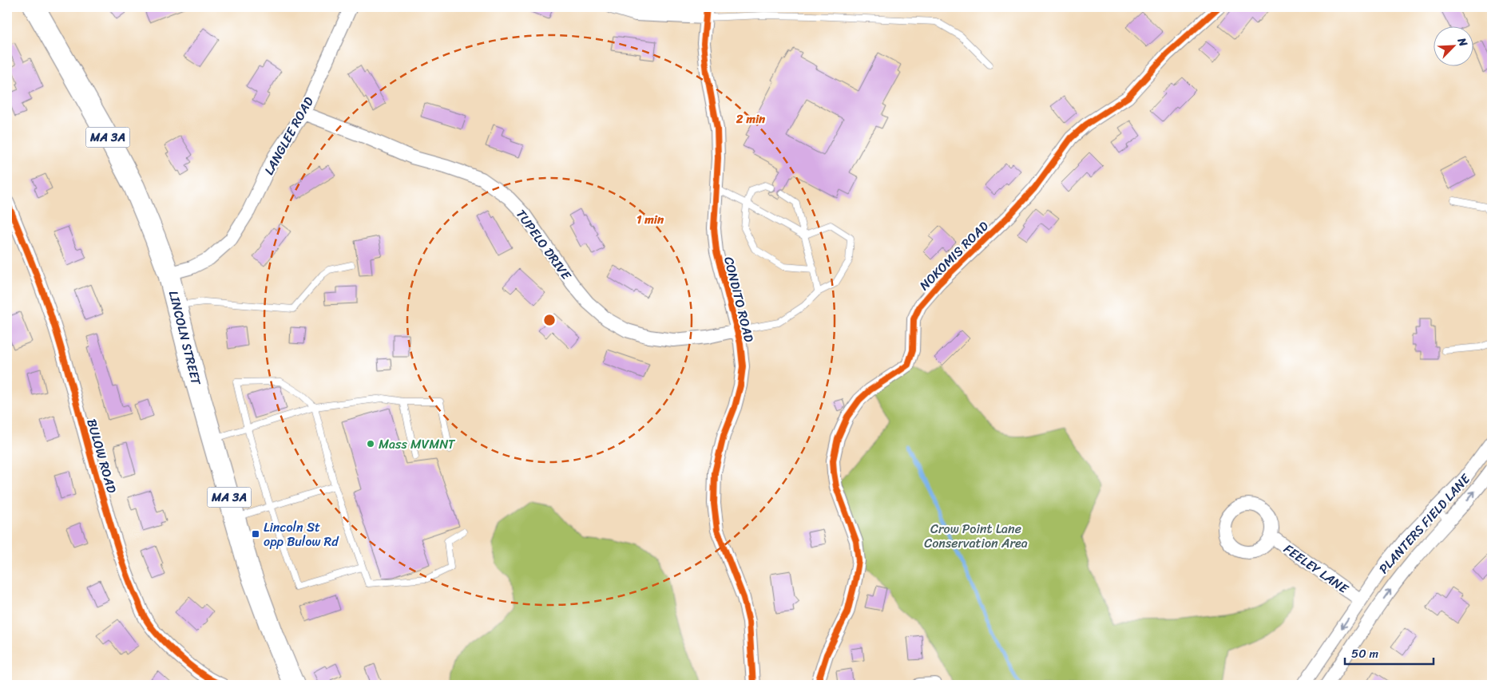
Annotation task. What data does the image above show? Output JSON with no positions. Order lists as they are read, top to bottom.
{
  "streets": {
    "main road": ["MA 3A", "LINCOLN STREET"],
    "street": [
      "LANGLEE ROAD",
      "TUPELO DRIVE",
      "NOKOMIS ROAD",
      "CONDITO ROAD",
      "BULOW ROAD",
      "PLANTERS FIELD LANE",
      "FEELEY LANE"
    ]
  },
  "crossings": [
    ["LANGLEE ROAD", "TUPELO DRIVE"],
    ["LANGLEE ROAD", "LINCOLN STREET"],
    ["TUPELO DRIVE", "CONDITO ROAD"],
    ["PLANTERS FIELD LANE", "FEELEY LANE"]
  ],
  "parks": ["Crow Point Lane Conservation Area"],
  "places": {
    "other": ["Mass MVMNT"],
    "transit": ["Lincoln St opp Bulow Rd"]
  },
  "scale_bar": "50 m",
  "north": "top right",
  "rings": ["2 min", "1 min"]
}
